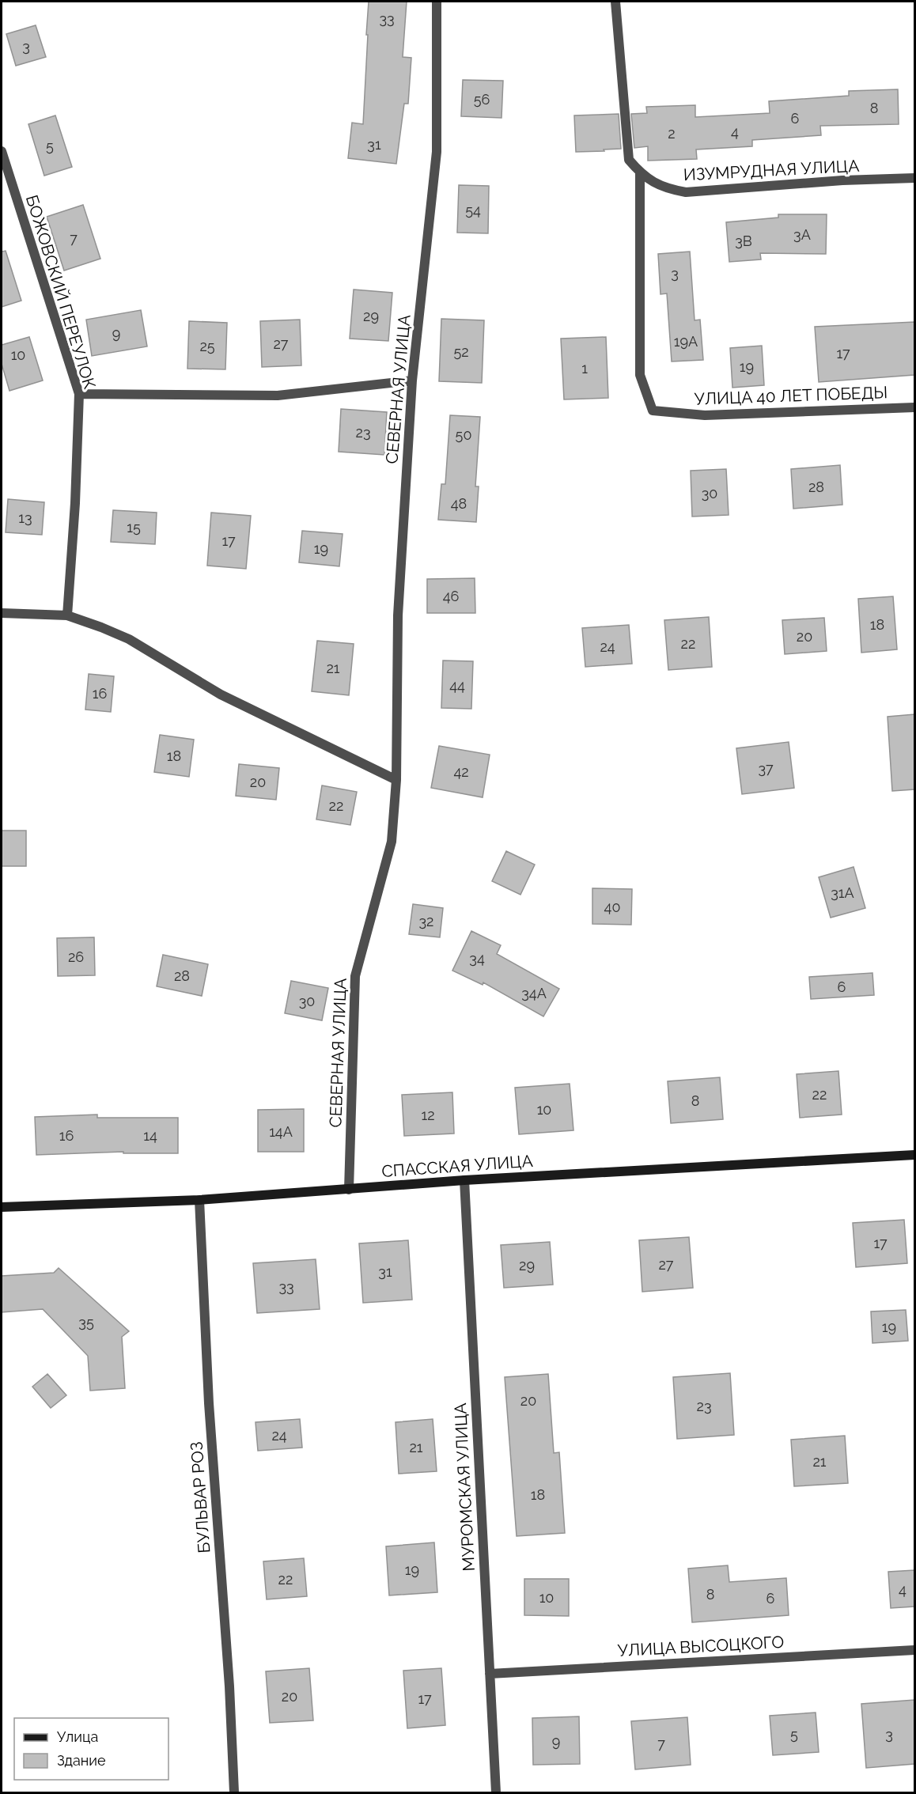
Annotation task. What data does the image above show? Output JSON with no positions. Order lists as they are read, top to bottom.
{
  "streets": {
    "street": [
      "ИЗУМРУДНАЯ УЛИЦА",
      "БОЖОВСКИЙ ПЕРЕУЛОК",
      "СЕВЕРНАЯ УЛИЦА",
      "УЛИЦА 40 ЛЕТ ПОБЕДЫ",
      "СПАССКАЯ УЛИЦА",
      "МУРОМСКАЯ УЛИЦА",
      "БУЛЬВАР РОЗ",
      "УЛИЦА ВЫСОЦКОГО"
    ]
  },
  "crossings": [
    ["ИЗУМРУДНАЯ УЛИЦА", "УЛИЦА 40 ЛЕТ ПОБЕДЫ"],
    ["СЕВЕРНАЯ УЛИЦА", "СПАССКАЯ УЛИЦА"],
    ["СПАССКАЯ УЛИЦА", "МУРОМСКАЯ УЛИЦА"],
    ["СПАССКАЯ УЛИЦА", "БУЛЬВАР РОЗ"],
    ["МУРОМСКАЯ УЛИЦА", "УЛИЦА ВЫСОЦКОГО"]
  ],
  "house_numbers": [
    "33",
    "3",
    "56",
    "8",
    "6",
    "4",
    "2",
    "31",
    "5",
    "54",
    "3А",
    "7",
    "3В",
    "3",
    "29",
    "9",
    "19А",
    "27",
    "25",
    "52",
    "17",
    "10",
    "19",
    "1",
    "23",
    "50",
    "28",
    "30",
    "48",
    "13",
    "15",
    "17",
    "19",
    "46",
    "18",
    "20",
    "22",
    "24",
    "21",
    "44",
    "16",
    "18",
    "37",
    "42",
    "20",
    "22",
    "31А",
    "40",
    "32",
    "26",
    "34",
    "28",
    "6",
    "34А",
    "30",
    "22",
    "8",
    "10",
    "12",
    "14А",
    "16",
    "14",
    "17",
    "27",
    "29",
    "31",
    "33",
    "35",
    "19",
    "20",
    "23",
    "24",
    "21",
    "21",
    "18",
    "19",
    "22",
    "4",
    "8",
    "10",
    "6",
    "20",
    "17",
    "5",
    "3",
    "9",
    "7"
  ],
  "legend": ["Улица", "Здание"]
}
